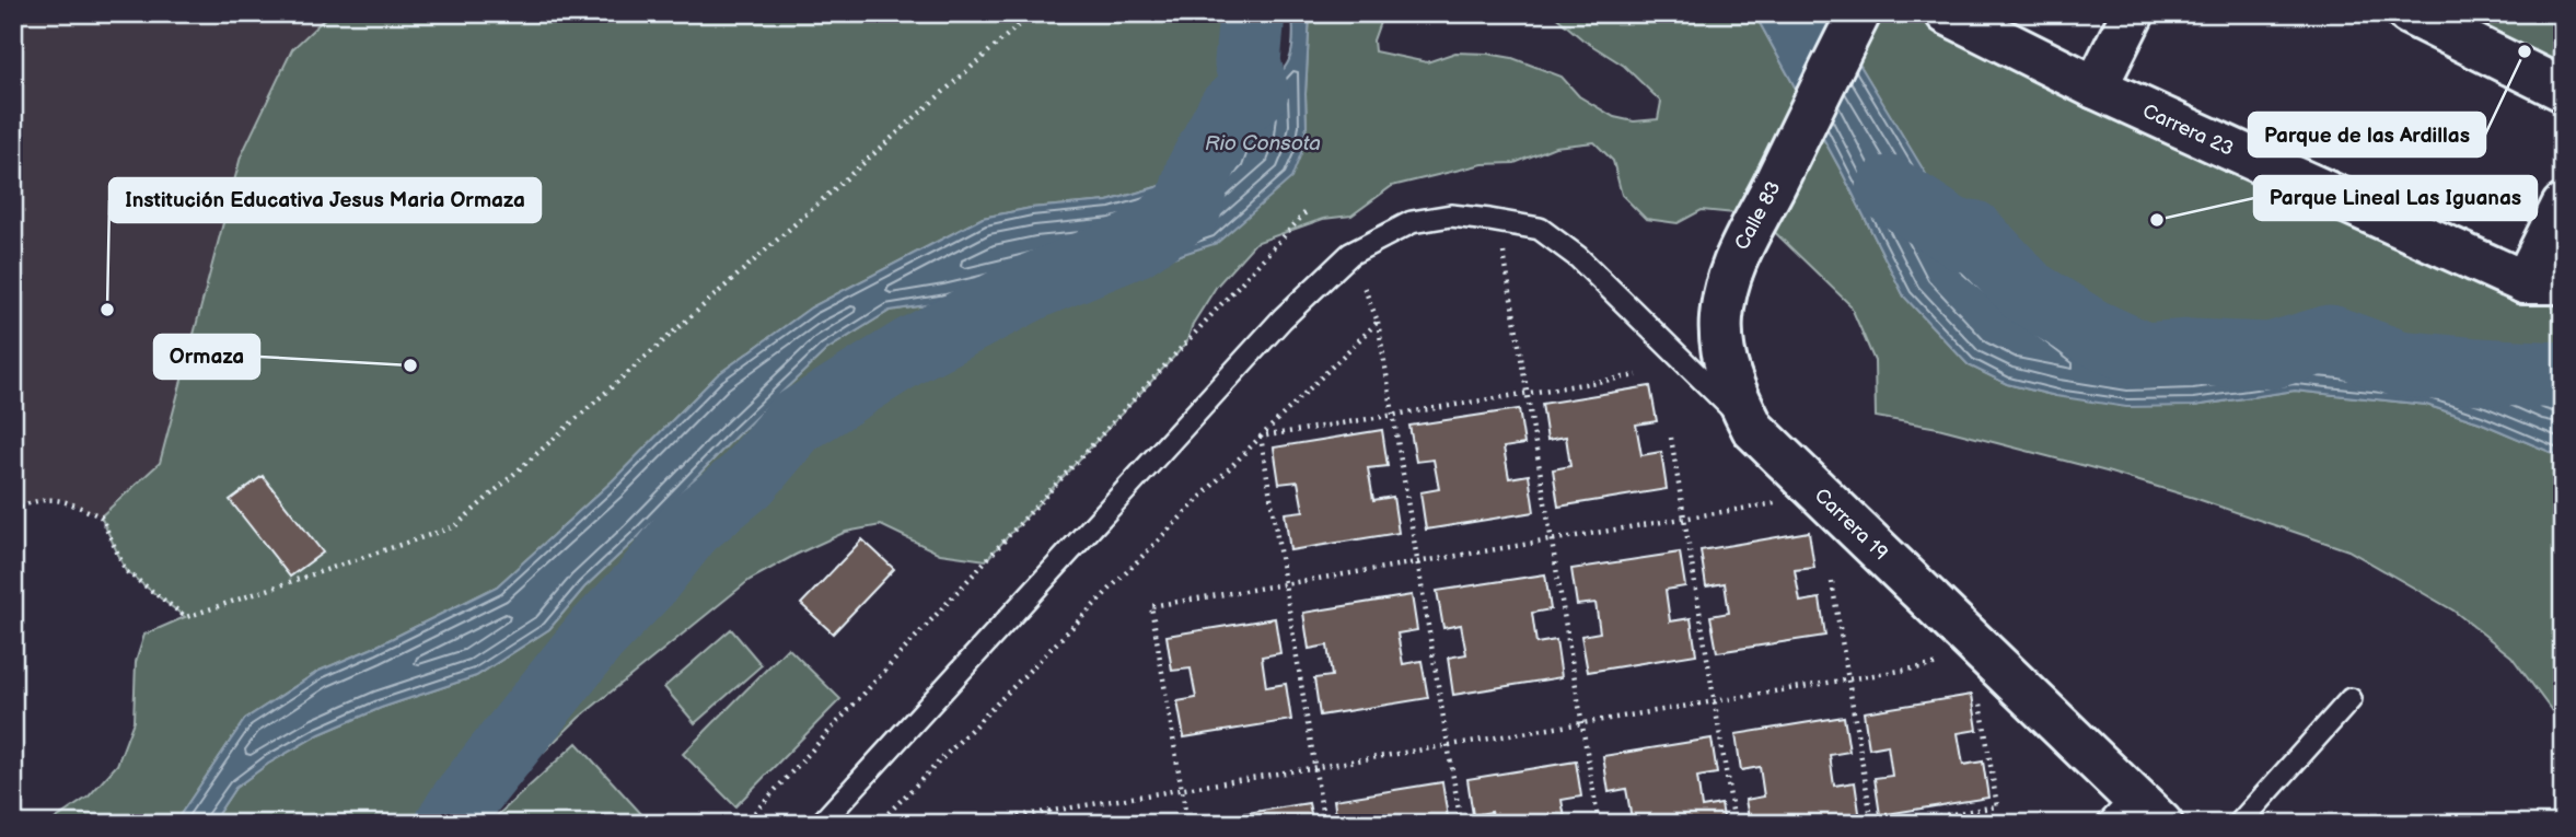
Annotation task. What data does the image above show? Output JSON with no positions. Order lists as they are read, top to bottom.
{
  "streets": {
    "street": ["Carrera 23", "Calle 83", "Carrera 19"]
  },
  "crossings": [
    ["Calle 83", "Carrera 19"]
  ],
  "water": ["Rio Consota"],
  "places": [
    "Parque de las Ardillas",
    "Parque Lineal Las Iguanas",
    "Institución Educativa Jesus Maria Ormaza",
    "Ormaza"
  ]
}
